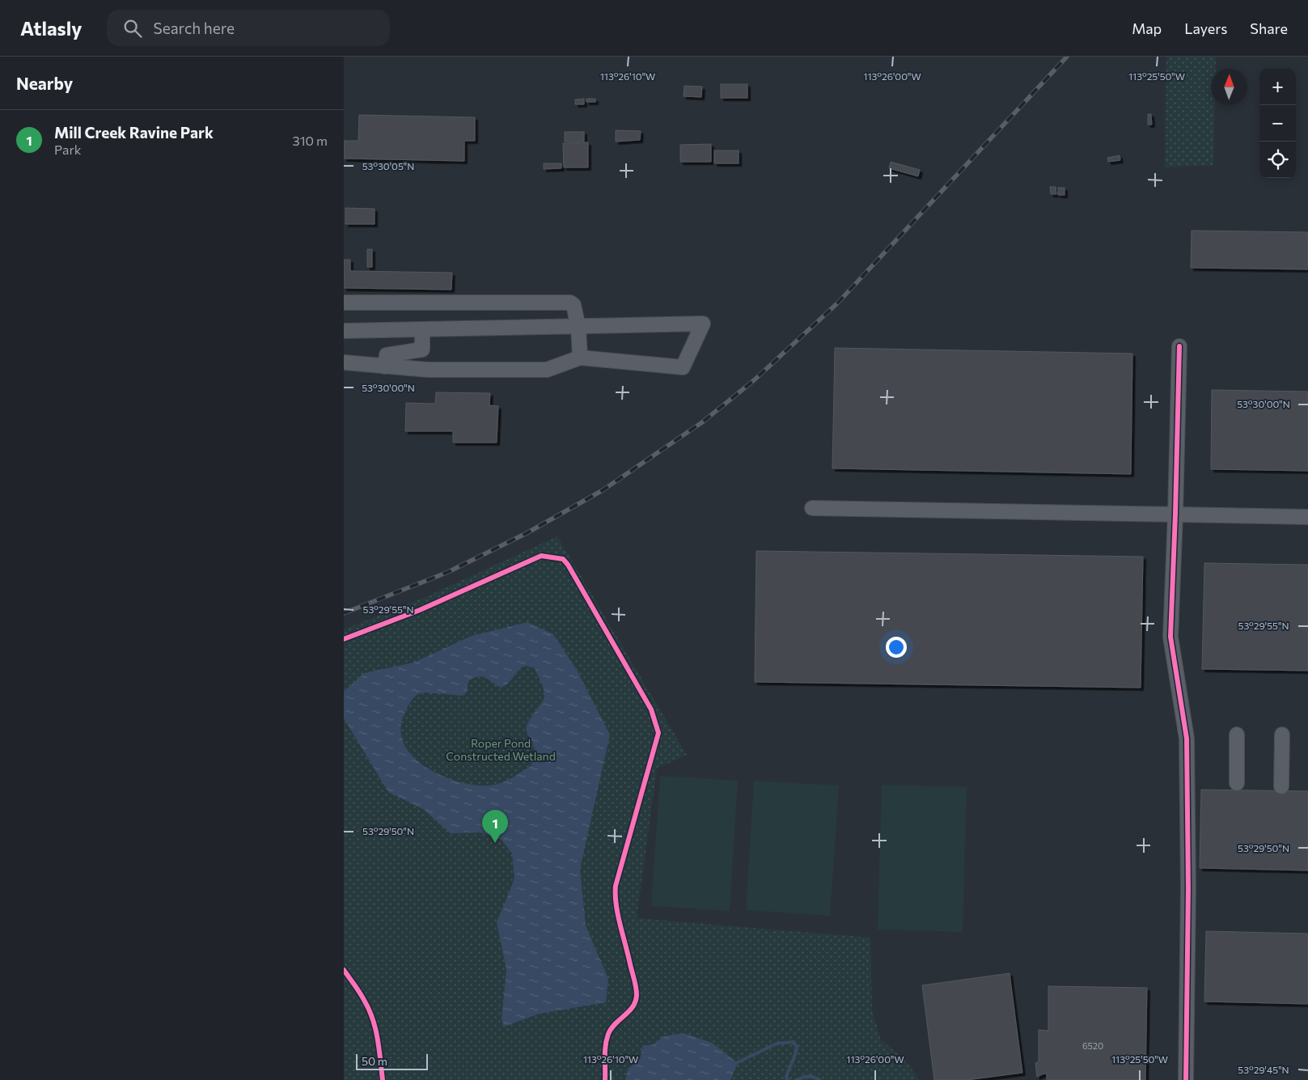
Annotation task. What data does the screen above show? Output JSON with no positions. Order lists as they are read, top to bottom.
{
  "parks": ["Roper Pond Constructed Wetland"],
  "house_numbers": ["6520"],
  "scale_bar": "50 m",
  "north": "top",
  "page": {
    "header": "Atlasly",
    "search": "Search here",
    "nav": ["Map", "Layers", "Share"],
    "heading": "Nearby",
    "map_buttons": ["+", "−"],
    "list": [
      {
        "mark": "1",
        "name": "Mill Creek Ravine Park",
        "note": "Park",
        "value": "310 m"
      }
    ],
    "pins": "1",
    "scale": "50 m"
  },
  "coordinates": [
    "113°26'10\"W",
    "113°26'00\"W",
    "113°25'50\"W",
    "53°30'05\"N",
    "53°30'00\"N",
    "53°29'55\"N",
    "53°29'50\"N",
    "53°29'45\"N"
  ]
}
